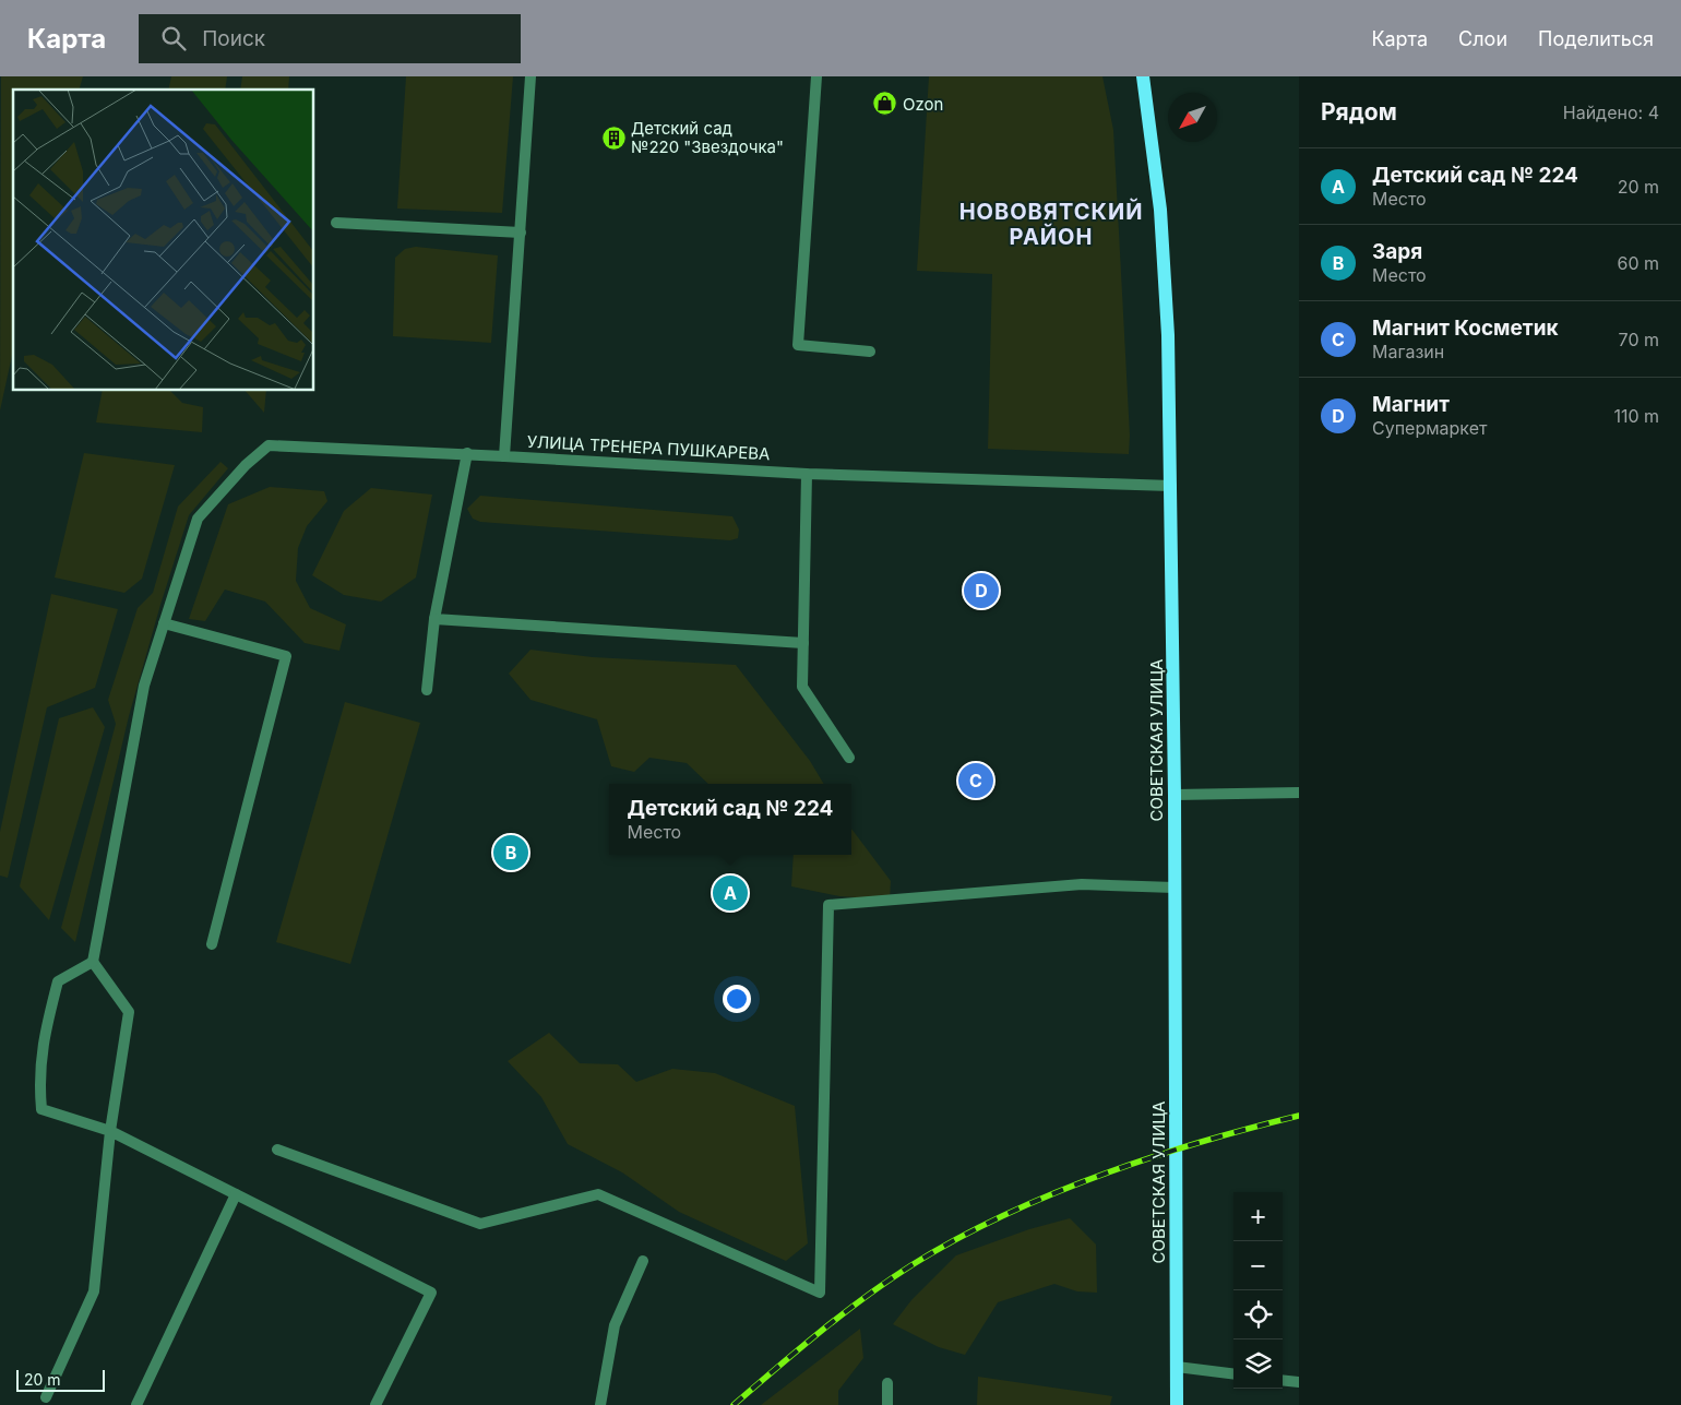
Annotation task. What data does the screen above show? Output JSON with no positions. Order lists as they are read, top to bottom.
{
  "streets": {
    "main road": ["СОВЕТСКАЯ УЛИЦА"],
    "street": ["УЛИЦА ТРЕНЕРА ПУШКАРЕВА"]
  },
  "crossings": [
    ["УЛИЦА ТРЕНЕРА ПУШКАРЕВА", "СОВЕТСКАЯ УЛИЦА"]
  ],
  "districts": ["НОВОВЯТСКИЙ РАЙОН"],
  "places": {
    "shop": ["Ozon"],
    "building": ["Детский сад №220 \"Звездочка\""]
  },
  "scale_bar": "20 m",
  "north": "bottom left",
  "page": {
    "header": "Карта",
    "search": "Поиск",
    "nav": ["Карта", "Слои", "Поделиться"],
    "heading": ["Рядом", "Найдено: 4"],
    "list": [
      {
        "mark": "A",
        "name": "Детский сад № 224",
        "note": "Место",
        "value": "20 m"
      },
      {
        "mark": "B",
        "name": "Заря",
        "note": "Место",
        "value": "60 m"
      },
      {
        "mark": "C",
        "name": "Магнит Косметик",
        "note": "Магазин",
        "value": "70 m"
      },
      {
        "mark": "D",
        "name": "Магнит",
        "note": "Супермаркет",
        "value": "110 m"
      }
    ],
    "pins": [
      "D",
      "C",
      "B",
      "A"
    ],
    "popup": ["Детский сад № 224", "Место"],
    "map_buttons": ["+", "−"],
    "scale": "20 m"
  }
}
